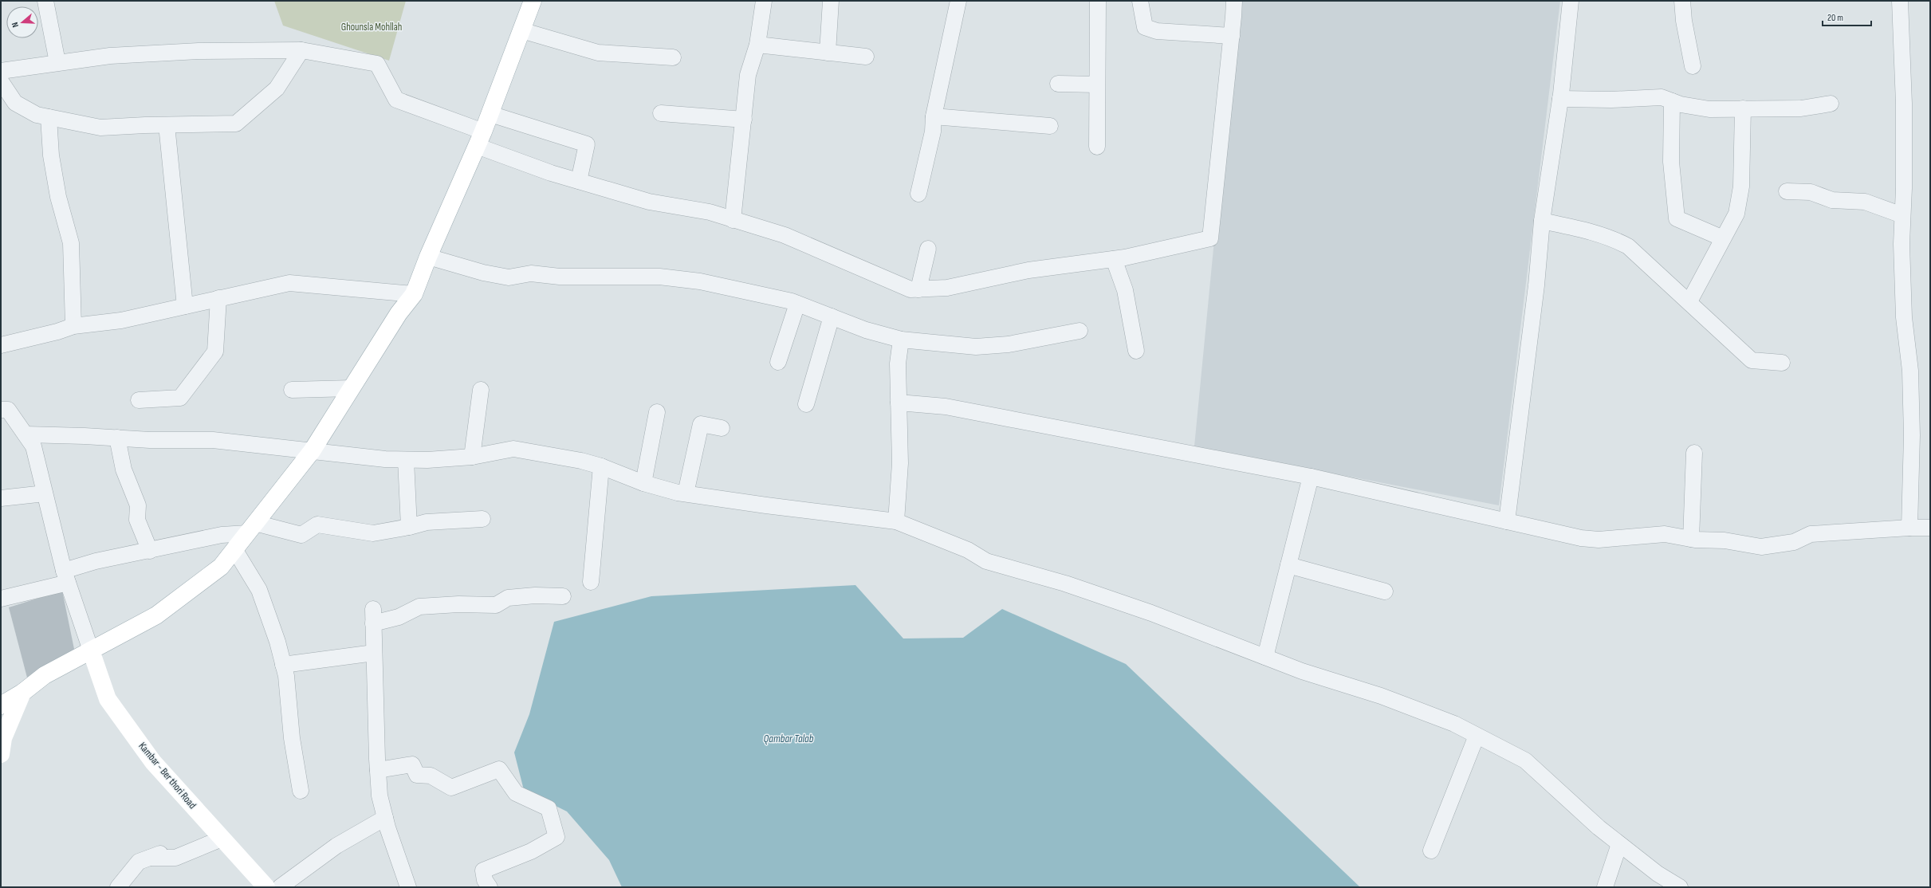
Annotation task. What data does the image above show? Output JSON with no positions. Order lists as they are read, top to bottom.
{
  "streets": {
    "main road": ["Kambar - Ber thori Road"]
  },
  "water": ["Qambar Talab"],
  "parks": ["Ghounsla Mohllah"],
  "scale_bar": "20 m",
  "north": "left"
}
